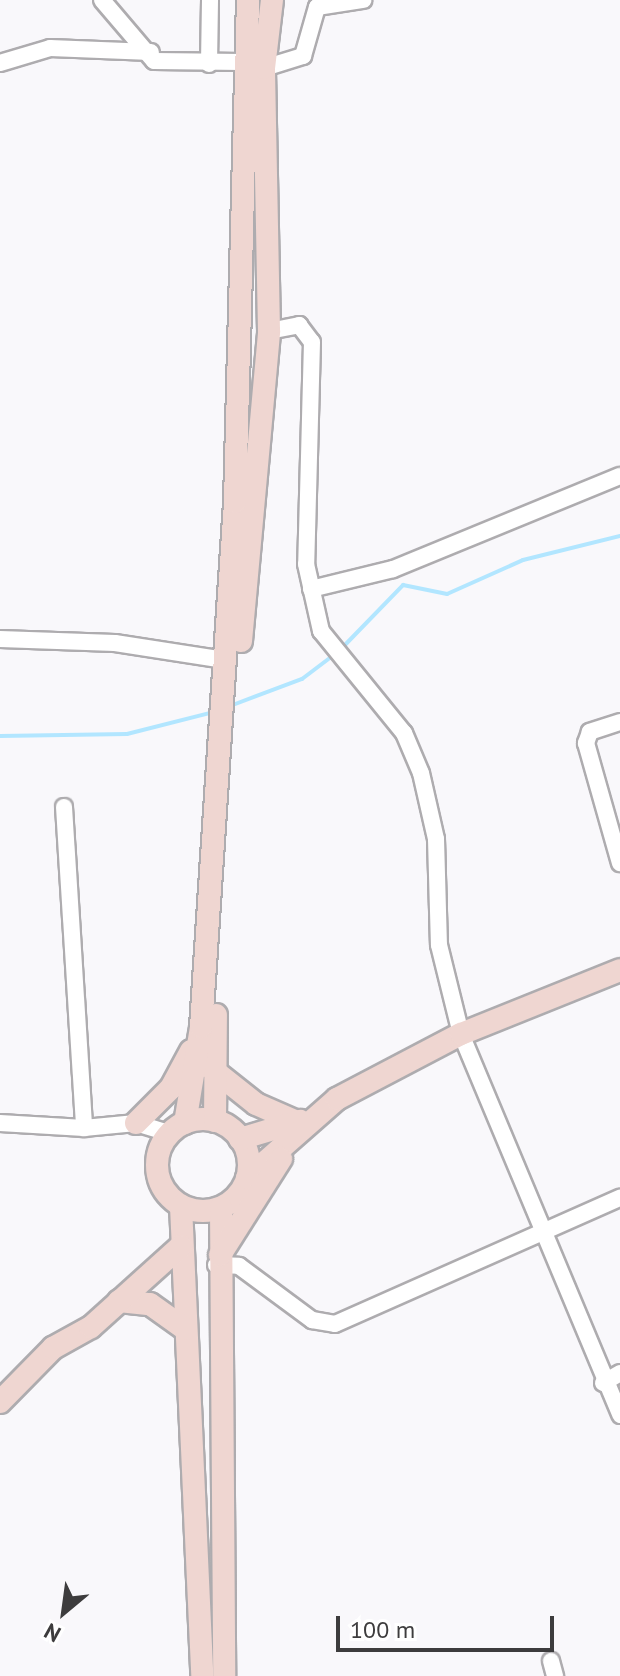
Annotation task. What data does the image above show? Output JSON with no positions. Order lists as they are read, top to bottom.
{
  "scale_bar": "100 m",
  "north": "bottom left"
}
